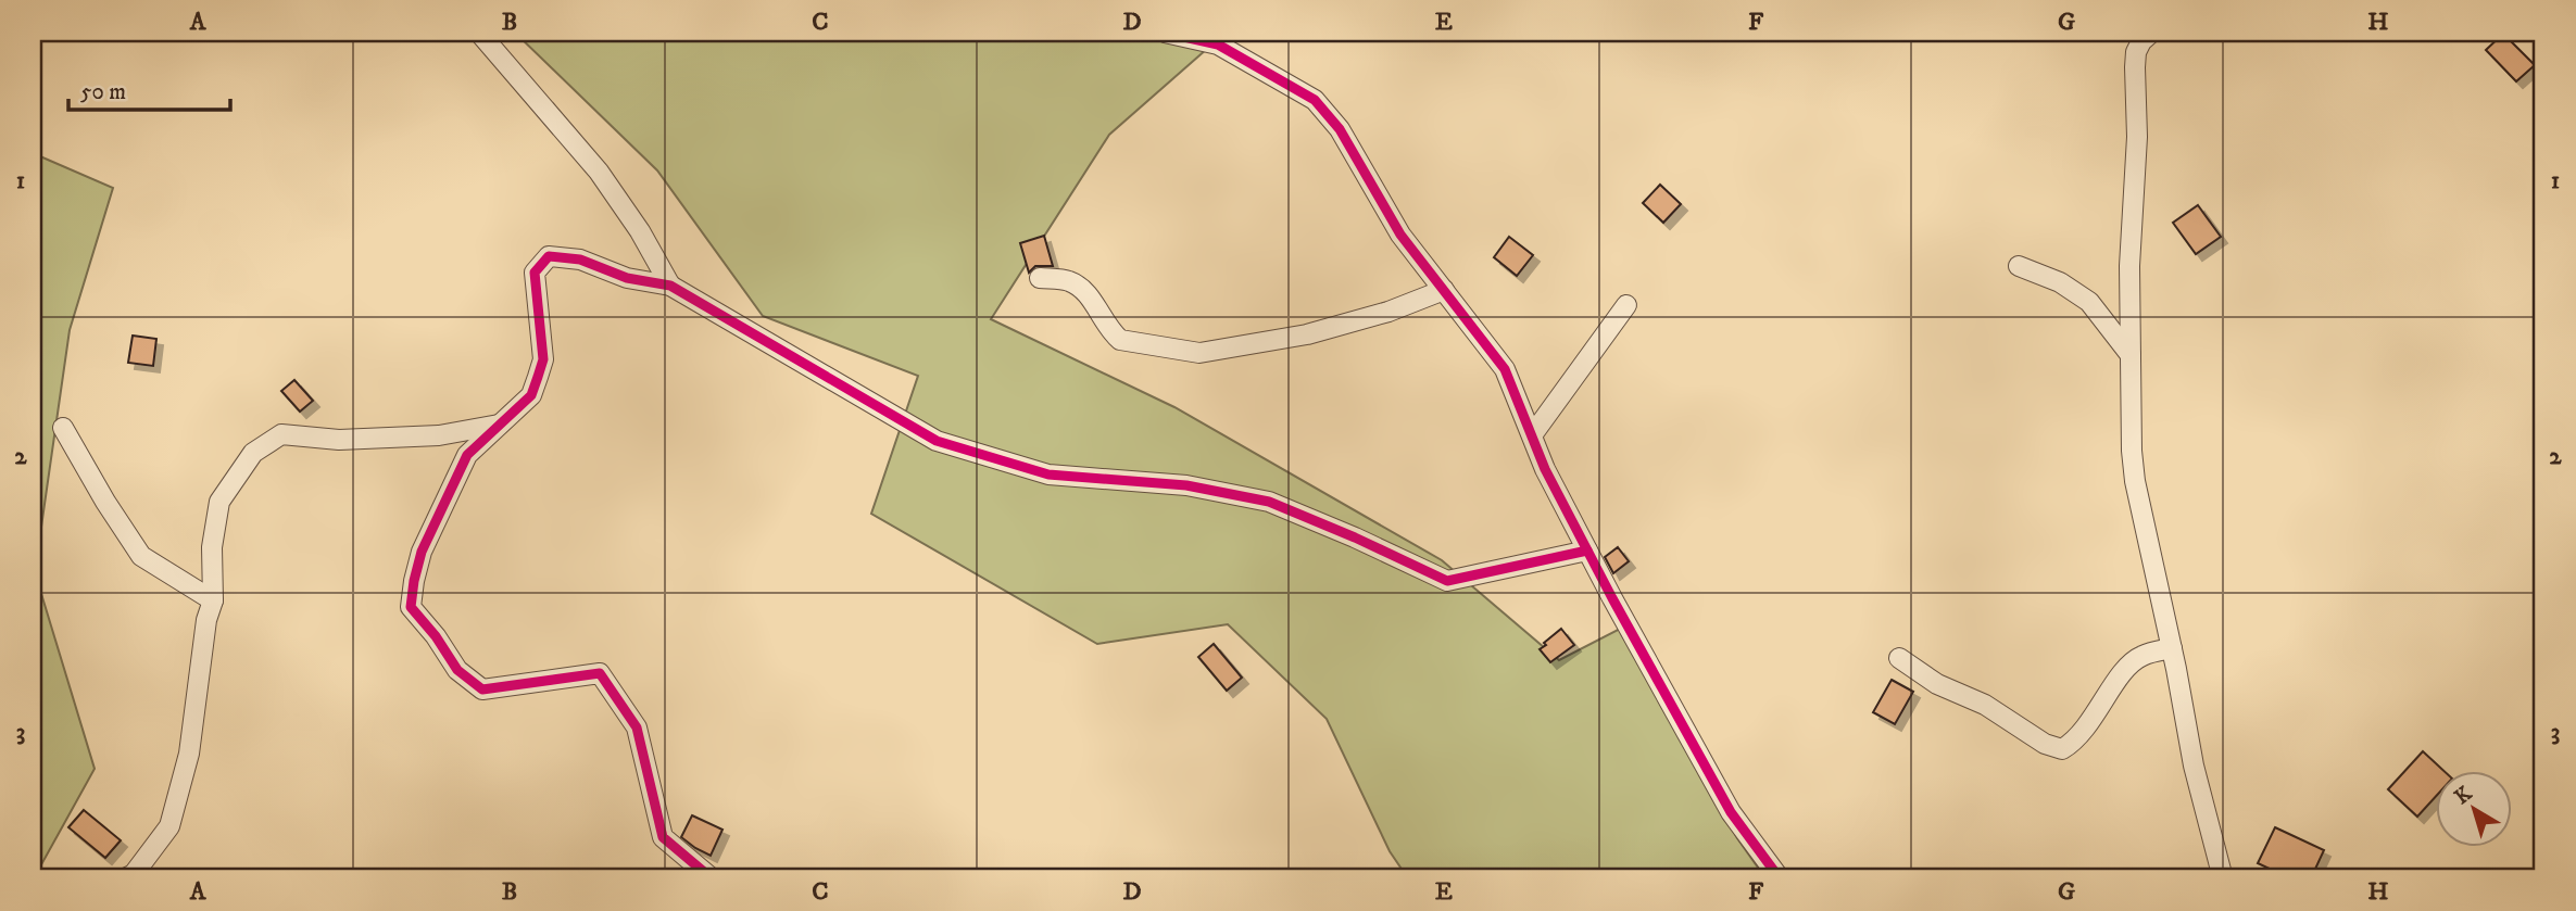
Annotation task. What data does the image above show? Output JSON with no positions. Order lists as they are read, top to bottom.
{
  "scale_bar": "50 m",
  "north": "top left",
  "grid": {
    "columns": [
      "A",
      "B",
      "C",
      "D",
      "E",
      "F",
      "G",
      "H"
    ],
    "rows": ["1", "2", "3"]
  }
}
